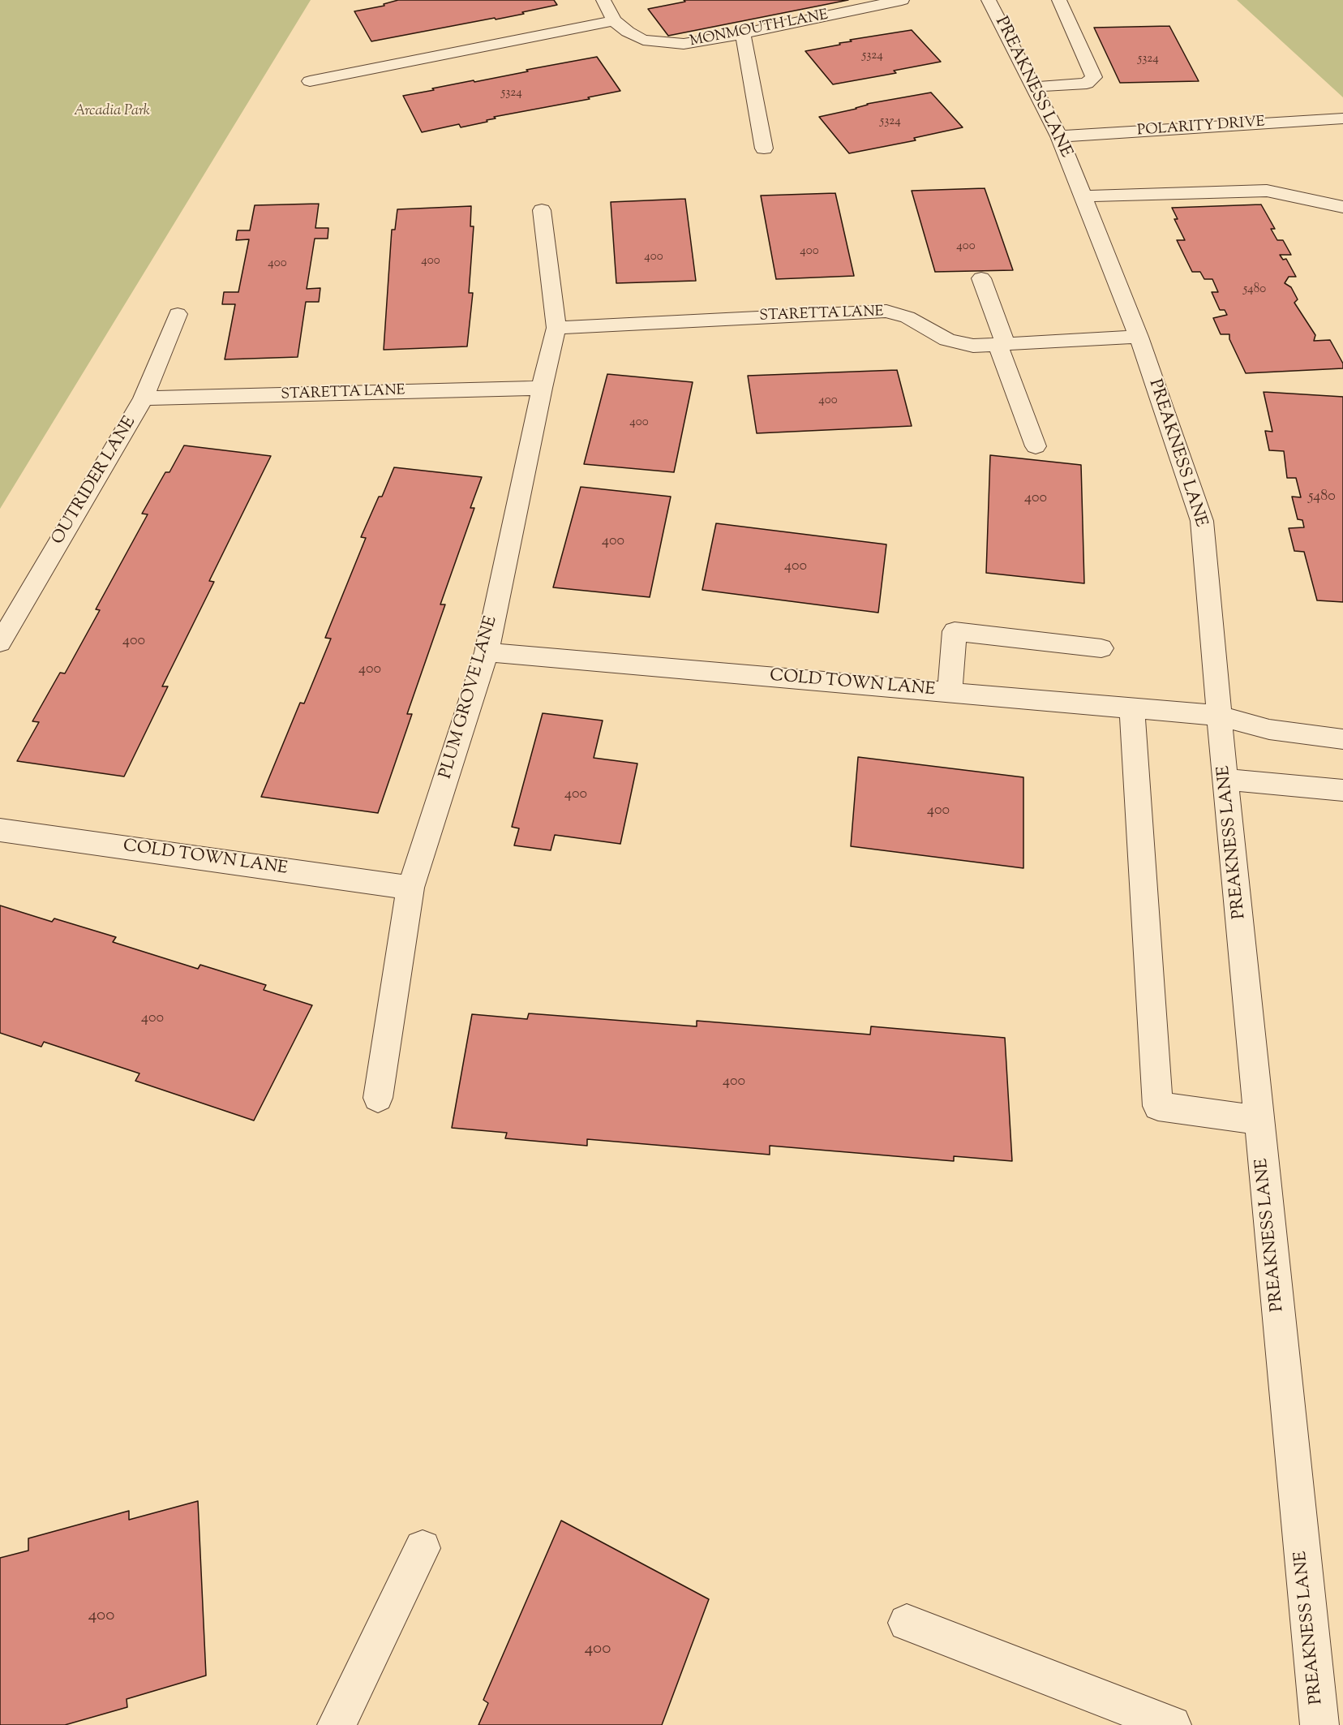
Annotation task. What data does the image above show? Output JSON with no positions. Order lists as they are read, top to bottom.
{
  "streets": {
    "street": [
      "MONMOUTH LANE",
      "PREAKNESS LANE",
      "POLARITY DRIVE",
      "STARETTA LANE",
      "OUTRIDER LANE",
      "COLD TOWN LANE",
      "PLUM GROVE LANE"
    ]
  },
  "crossings": [
    ["PREAKNESS LANE", "POLARITY DRIVE"],
    ["PREAKNESS LANE", "STARETTA LANE"],
    ["PREAKNESS LANE", "COLD TOWN LANE"],
    ["STARETTA LANE", "OUTRIDER LANE"],
    ["STARETTA LANE", "PLUM GROVE LANE"],
    ["COLD TOWN LANE", "PLUM GROVE LANE"]
  ],
  "parks": ["Arcadia Park"],
  "house_numbers": [
    "5324",
    "5324",
    "5324",
    "5324",
    "400",
    "400",
    "400",
    "400",
    "400",
    "5480",
    "400",
    "400",
    "5480",
    "400",
    "400",
    "400",
    "400",
    "400",
    "400",
    "400",
    "400",
    "400",
    "400",
    "400"
  ]
}
